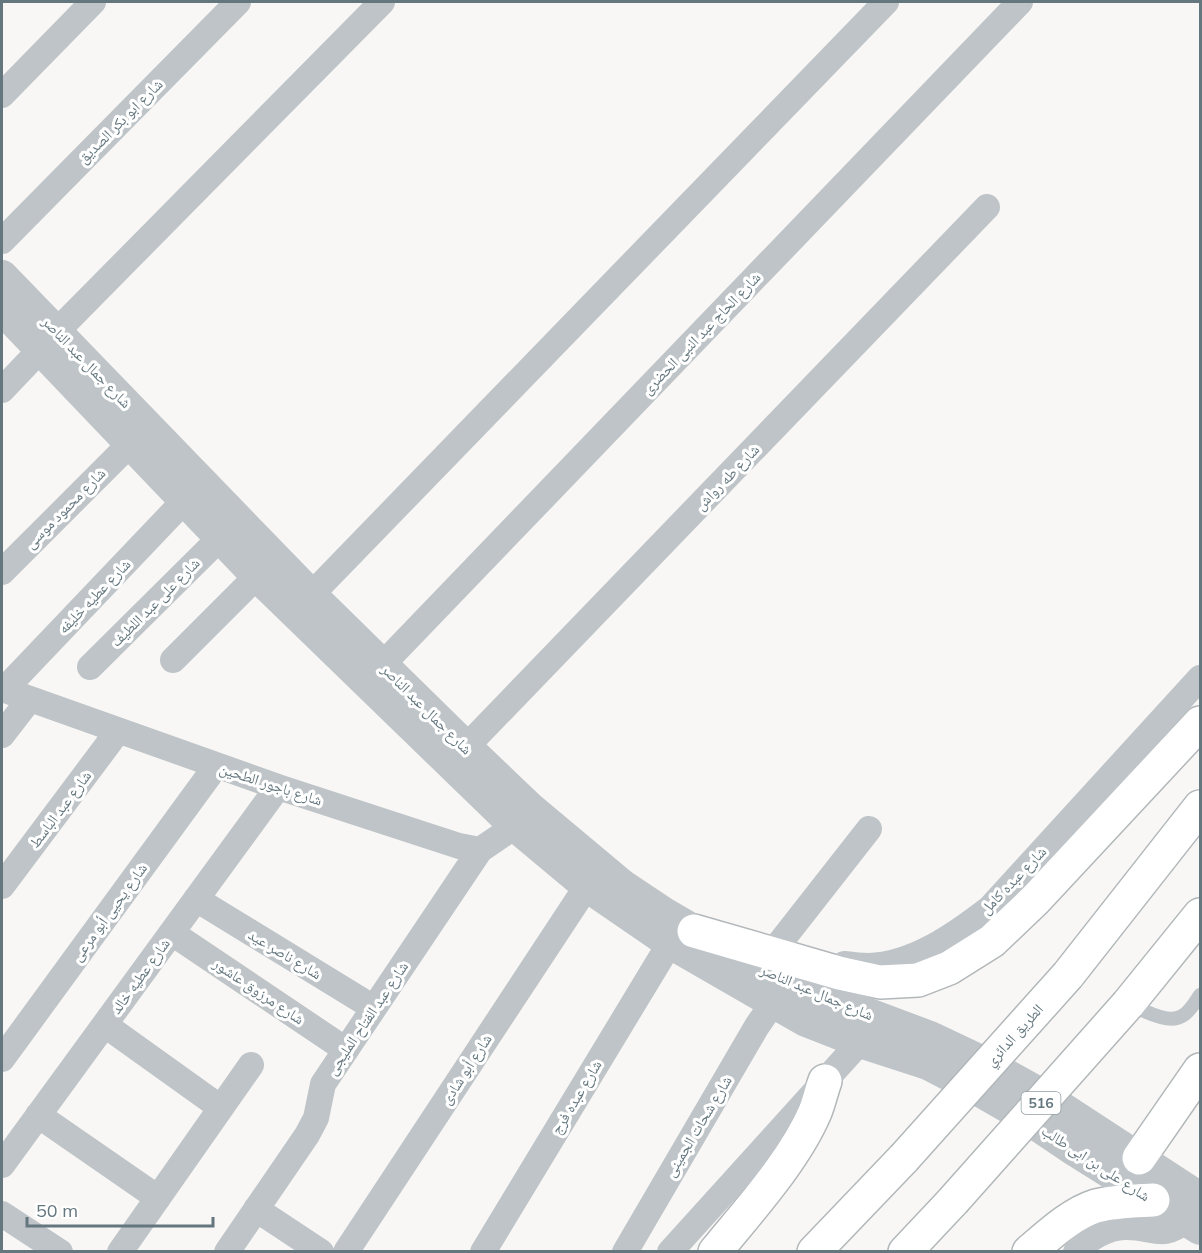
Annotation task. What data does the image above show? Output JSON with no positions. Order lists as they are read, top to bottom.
{
  "streets": {
    "highway": ["الطريق الدائري", "516"],
    "street": [
      "شارع ابو بكر الصديق",
      "شارع الحاج عبد النبى الحضرى",
      "شارع جمال عبد الناصر",
      "شارع طه رواش",
      "شارع محمود موسى",
      "شارع عطيه خليفه",
      "شارع على عبد اللطيف",
      "شارع باجور الطحين",
      "شارع عبد الباسط",
      "شارع عبده كامل",
      "شارع يحيى أبو مرعى",
      "شارع ناصر عيد",
      "شارع عطيه خالد",
      "شارع مرزوق عاشور",
      "شارع عبد الفتاح المليجى",
      "شارع أبو شادى",
      "شارع عبده فرج",
      "شارع شحات الجمينى",
      "شارع على بن ابى طالب"
    ]
  },
  "crossings": [
    ["شارع الحاج عبد النبى الحضرى", "شارع جمال عبد الناصر"],
    ["شارع جمال عبد الناصر", "شارع طه رواش"],
    ["شارع جمال عبد الناصر", "شارع محمود موسى"],
    ["شارع جمال عبد الناصر", "شارع عطيه خليفه"],
    ["شارع جمال عبد الناصر", "شارع على عبد اللطيف"],
    ["شارع جمال عبد الناصر", "شارع عبده كامل"],
    ["شارع جمال عبد الناصر", "شارع أبو شادى"],
    ["شارع جمال عبد الناصر", "شارع عبده فرج"],
    ["شارع جمال عبد الناصر", "شارع شحات الجمينى"],
    ["شارع جمال عبد الناصر", "شارع على بن ابى طالب"],
    ["شارع عطيه خليفه", "شارع باجور الطحين"],
    ["شارع باجور الطحين", "شارع عبد الباسط"],
    ["شارع باجور الطحين", "شارع يحيى أبو مرعى"],
    ["شارع باجور الطحين", "شارع عطيه خالد"],
    ["شارع باجور الطحين", "شارع عبد الفتاح المليجى"],
    ["شارع ناصر عيد", "شارع عطيه خالد"],
    ["شارع ناصر عيد", "شارع عبد الفتاح المليجى"],
    ["شارع عطيه خالد", "شارع مرزوق عاشور"],
    ["شارع مرزوق عاشور", "شارع عبد الفتاح المليجى"]
  ],
  "scale_bar": "50 m"
}
